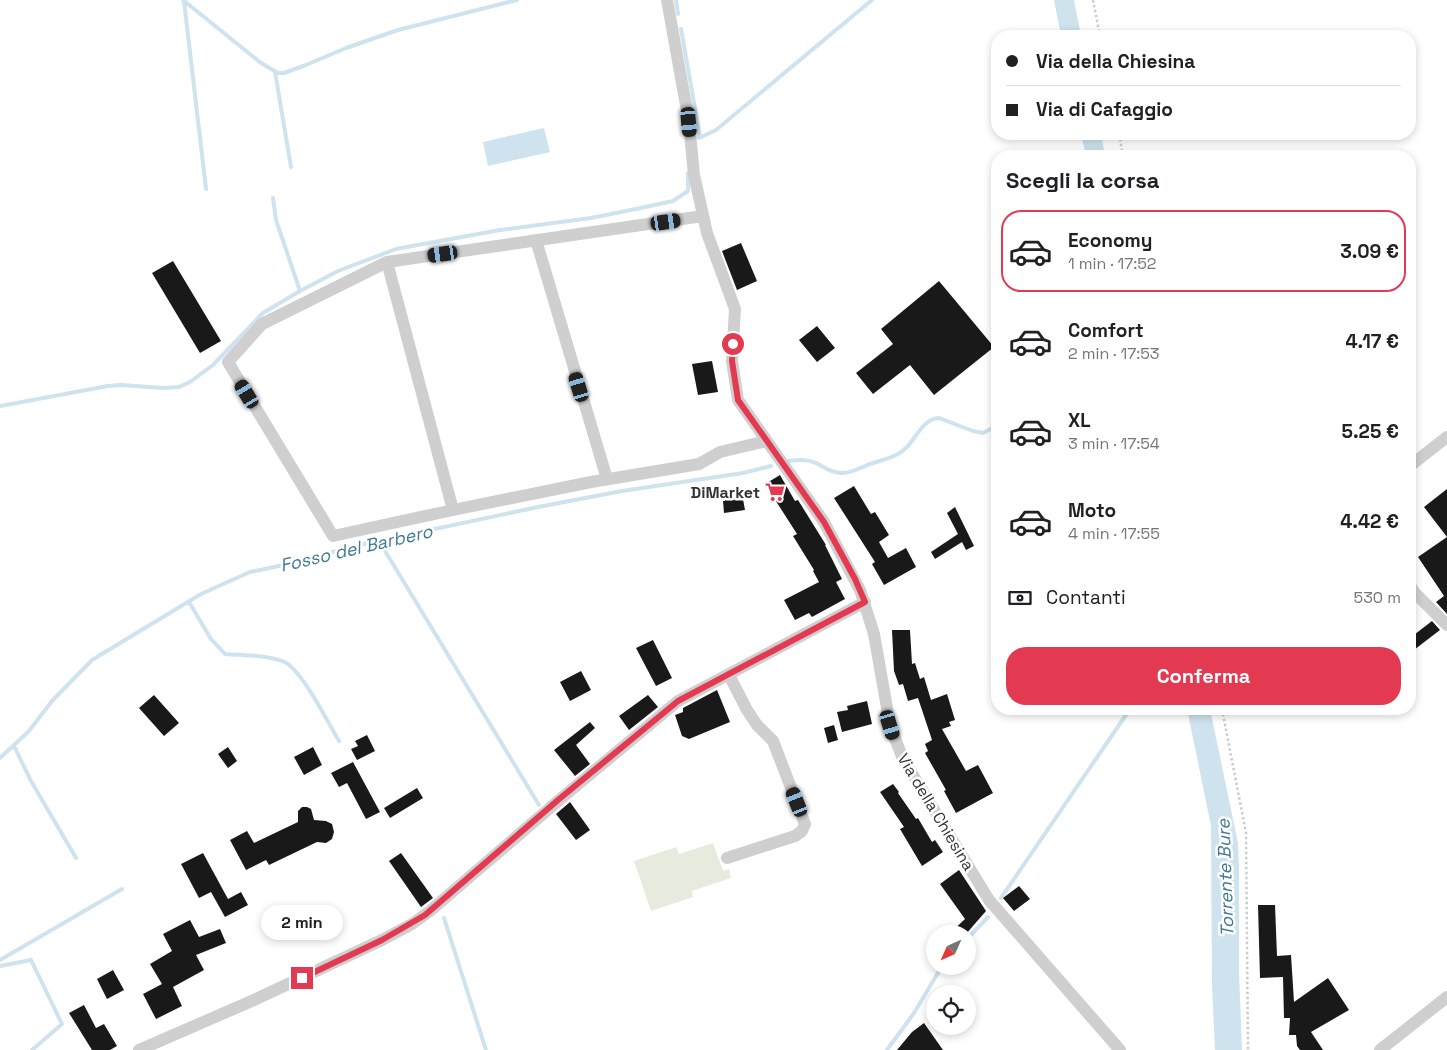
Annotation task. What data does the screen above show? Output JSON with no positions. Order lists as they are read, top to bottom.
{
  "streets": {
    "street": ["Via della Chiesina"]
  },
  "water": ["Fosso del Barbero", "Torrente Bure"],
  "places": {
    "supermarket": ["DiMarket"]
  },
  "north": "bottom left",
  "page": {
    "banner": ["Via della Chiesina", "Via di Cafaggio"],
    "heading": "Scegli la corsa",
    "list": [
      {
        "name": "Economy",
        "note": "1 min · 17:52",
        "value": "3.09 €"
      },
      {
        "name": "Comfort",
        "note": "2 min · 17:53",
        "value": "4.17 €"
      },
      {
        "name": "XL",
        "note": "3 min · 17:54",
        "value": "5.25 €"
      },
      {
        "name": "Moto",
        "note": "4 min · 17:55",
        "value": "4.42 €"
      }
    ],
    "pay": ["Contanti", "530 m"],
    "buttons": "Conferma",
    "bubble": "2 min"
  }
}
